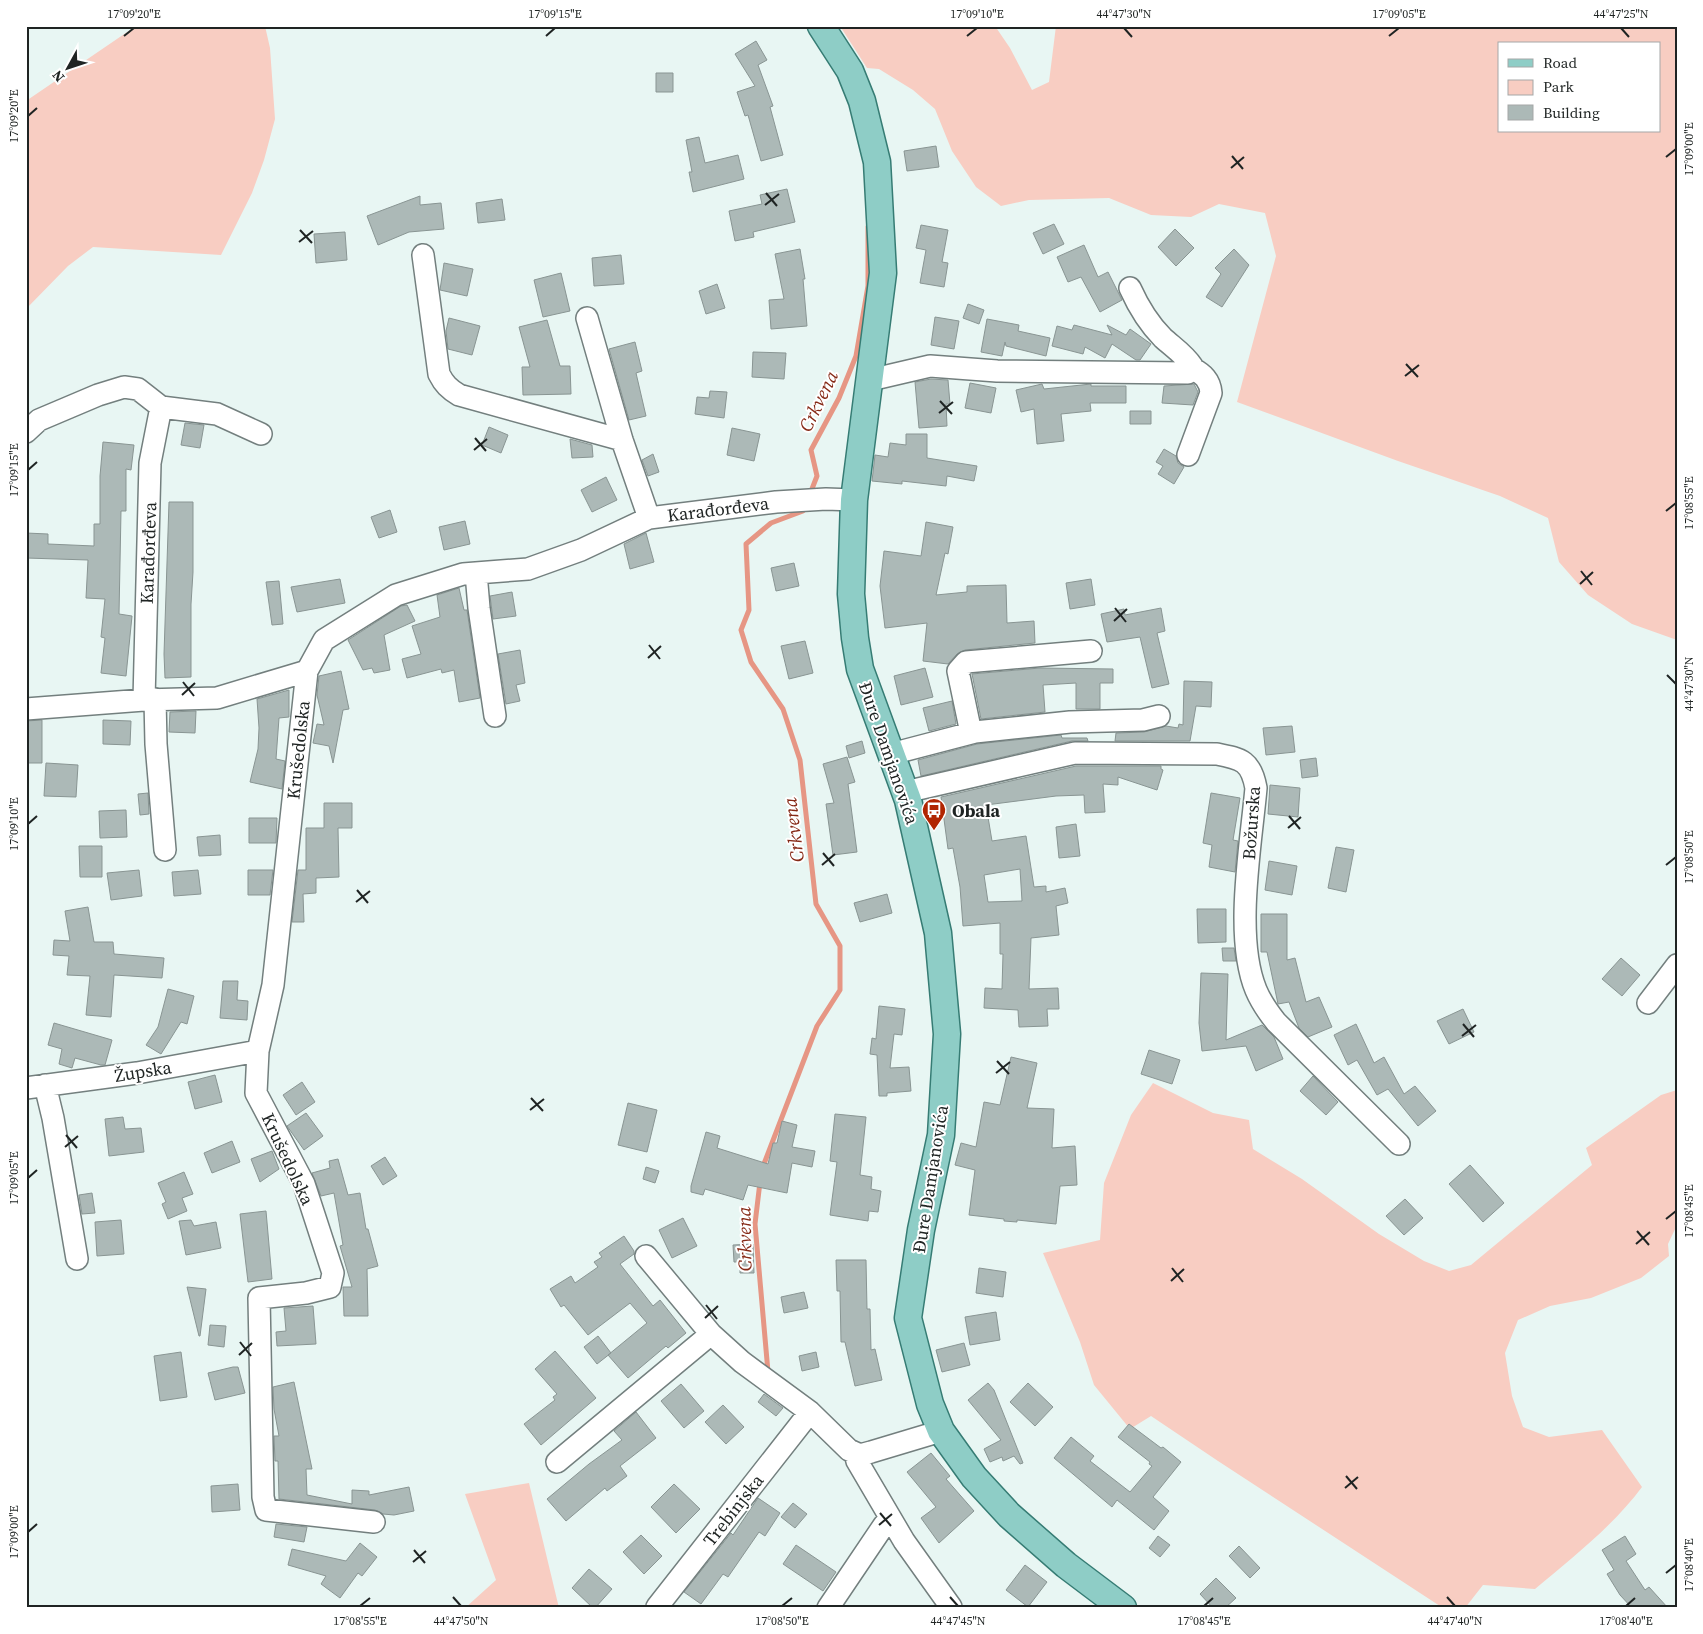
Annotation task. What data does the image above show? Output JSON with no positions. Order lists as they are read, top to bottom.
{
  "streets": {
    "main road": ["Đure Damjanovića"],
    "street": [
      "Karađorđeva",
      "Krušedolska",
      "Božurska",
      "Župska",
      "Trebinjska"
    ]
  },
  "crossings": [
    ["Karađorđeva", "Krušedolska"],
    ["Karađorđeva", "Đure Damjanovića"],
    ["Krušedolska", "Župska"],
    ["Đure Damjanovića", "Božurska"]
  ],
  "water": ["Crkvena"],
  "places": {
    "bus stop": ["Obala"]
  },
  "legend": ["Road", "Park", "Building"],
  "north": "bottom left",
  "coordinates": [
    "17°09'20\"E",
    "17°09'15\"E",
    "17°09'10\"E",
    "44°47'30\"N",
    "17°09'05\"E",
    "44°47'25\"N",
    "17°09'00\"E",
    "17°08'55\"E",
    "17°08'50\"E",
    "17°08'45\"E",
    "17°08'40\"E",
    "44°47'50\"N",
    "44°47'45\"N",
    "44°47'40\"N"
  ]
}
